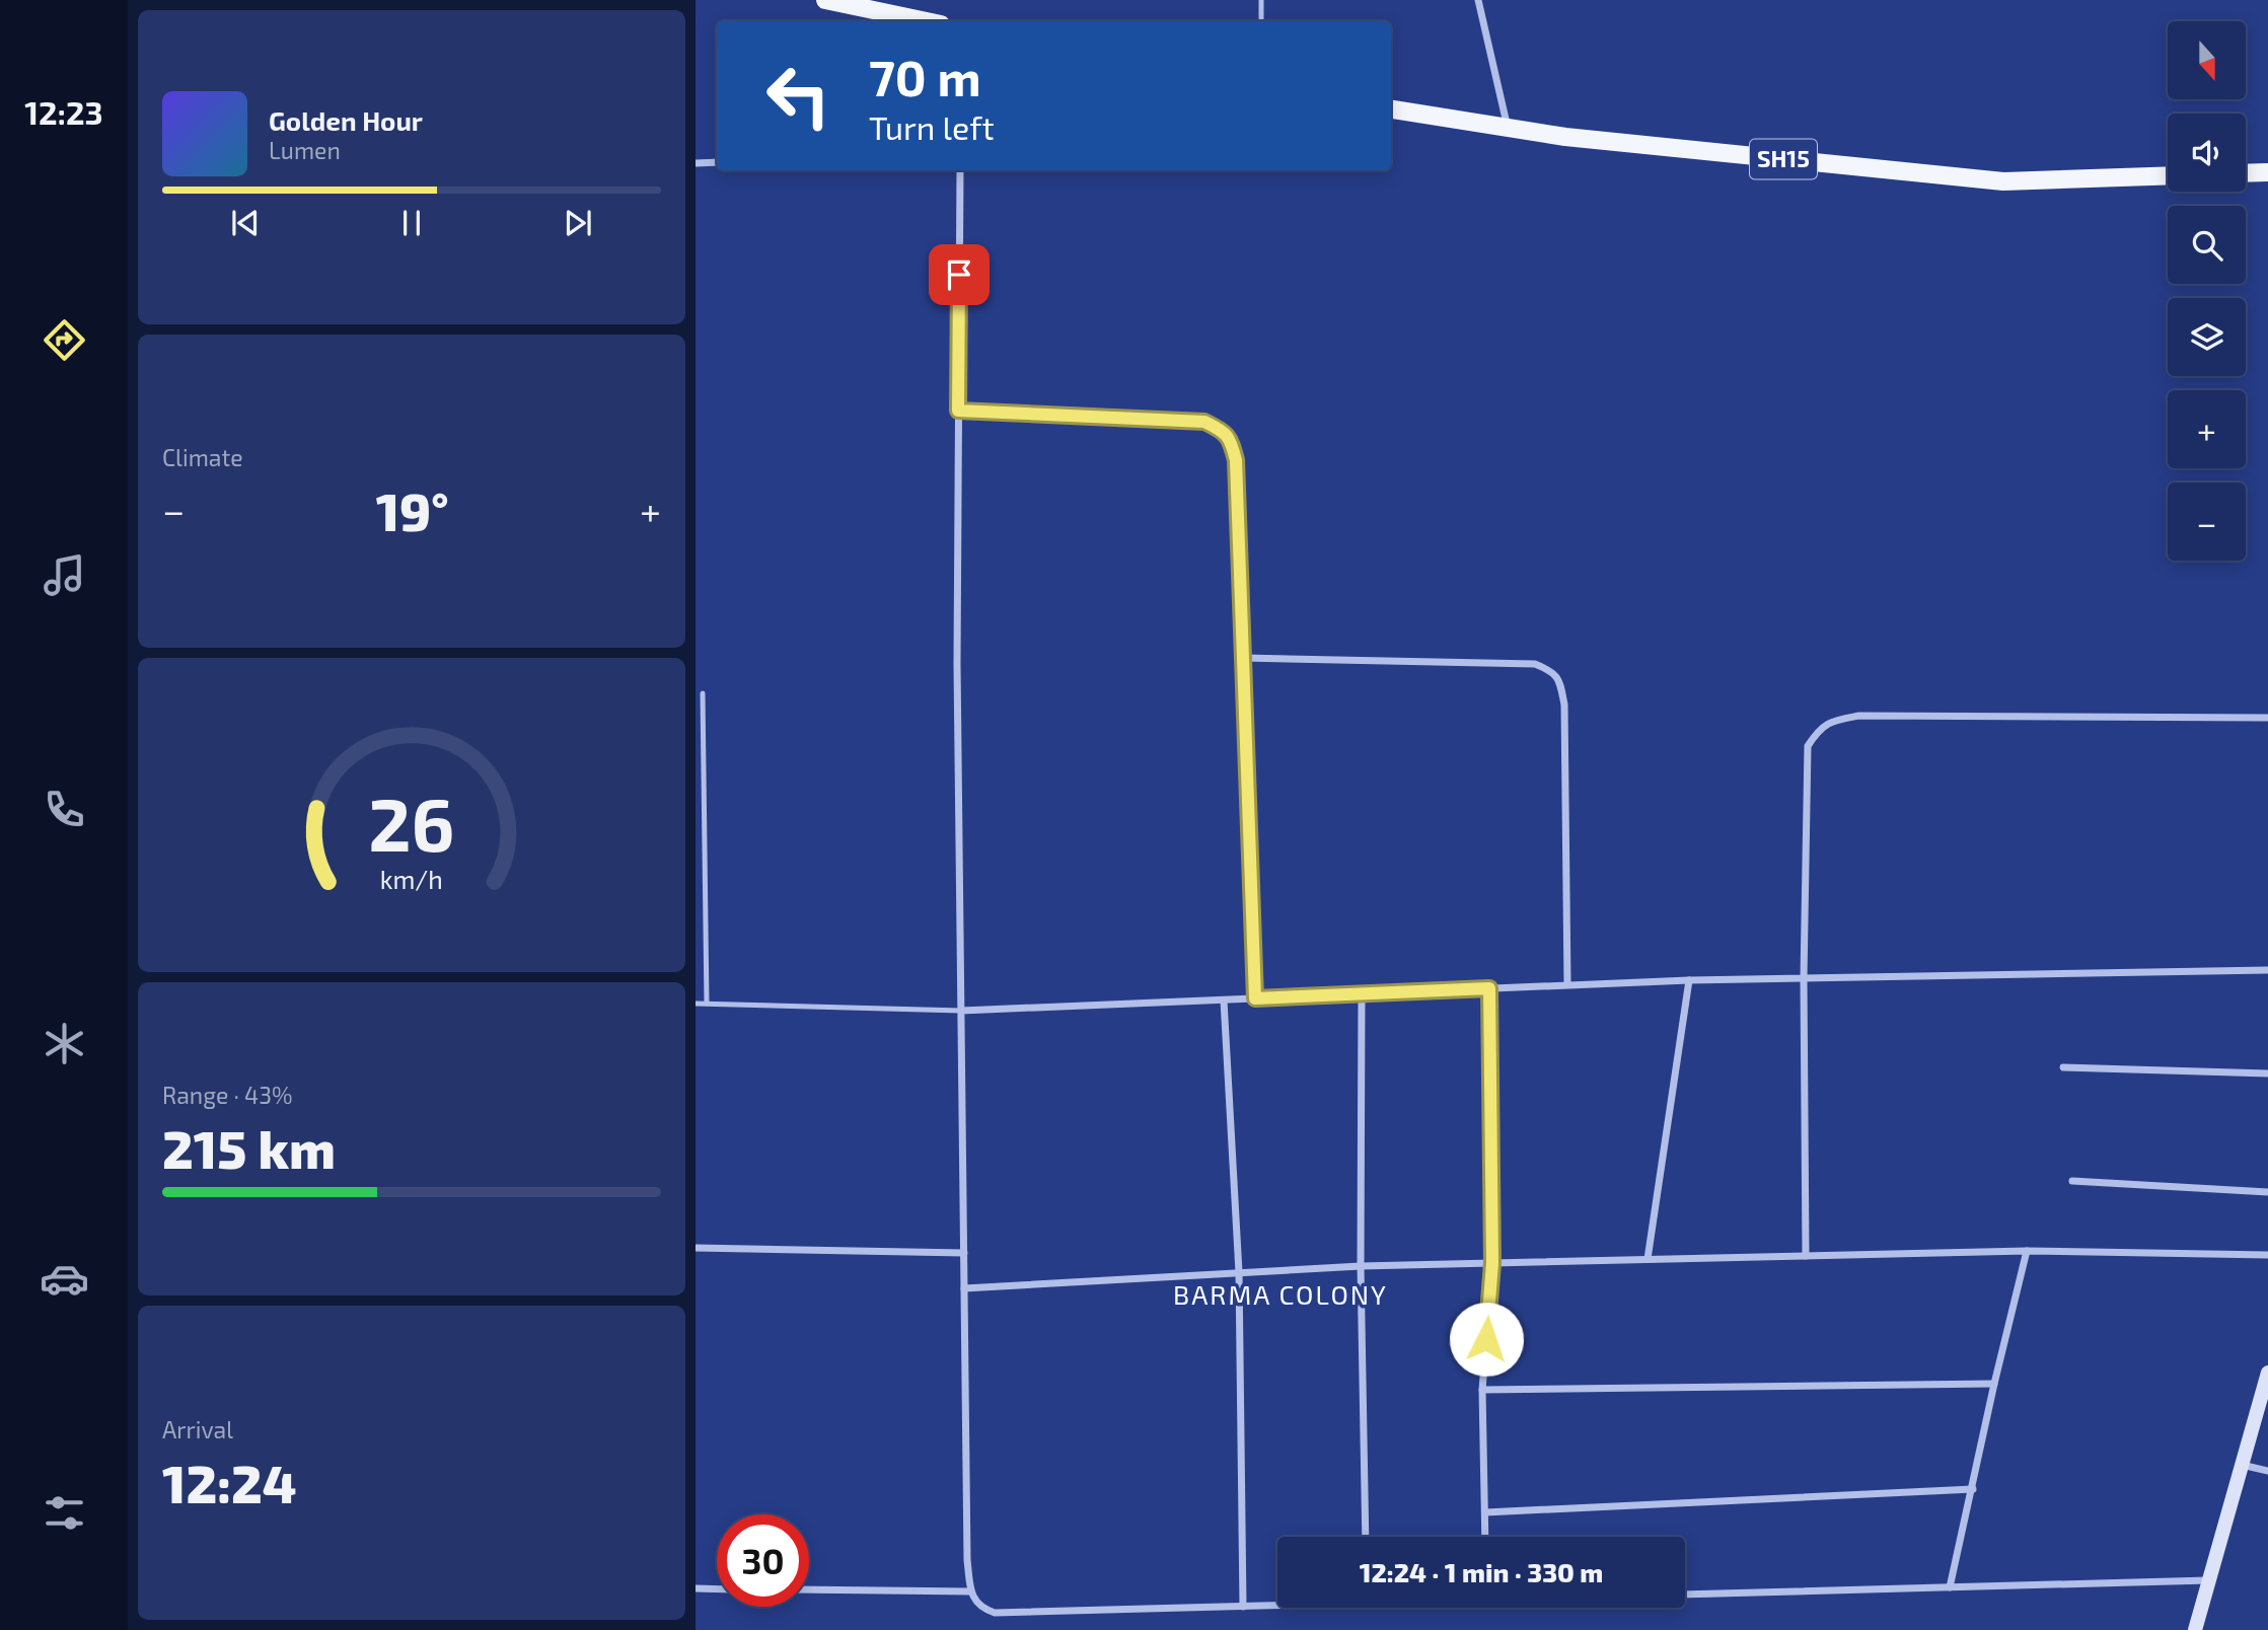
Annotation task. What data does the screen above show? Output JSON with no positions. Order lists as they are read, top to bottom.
{
  "streets": {
    "main road": ["SH15"]
  },
  "districts": ["BARMA COLONY"],
  "north": "bottom",
  "page": {
    "tabs": "12:23",
    "map_buttons": ["+", "−"],
    "turn": ["70 m", "Turn left"],
    "song": ["Golden Hour", "Lumen"],
    "tile": [
      "Climate",
      ["Range · 43%", "215 km"],
      ["Arrival", "12:24"]
    ],
    "heat": ["−", "19°", "+"],
    "limit": "30",
    "trip": "12:24 · 1 min · 330 m",
    "gauge": ["26", "km/h"]
  }
}
